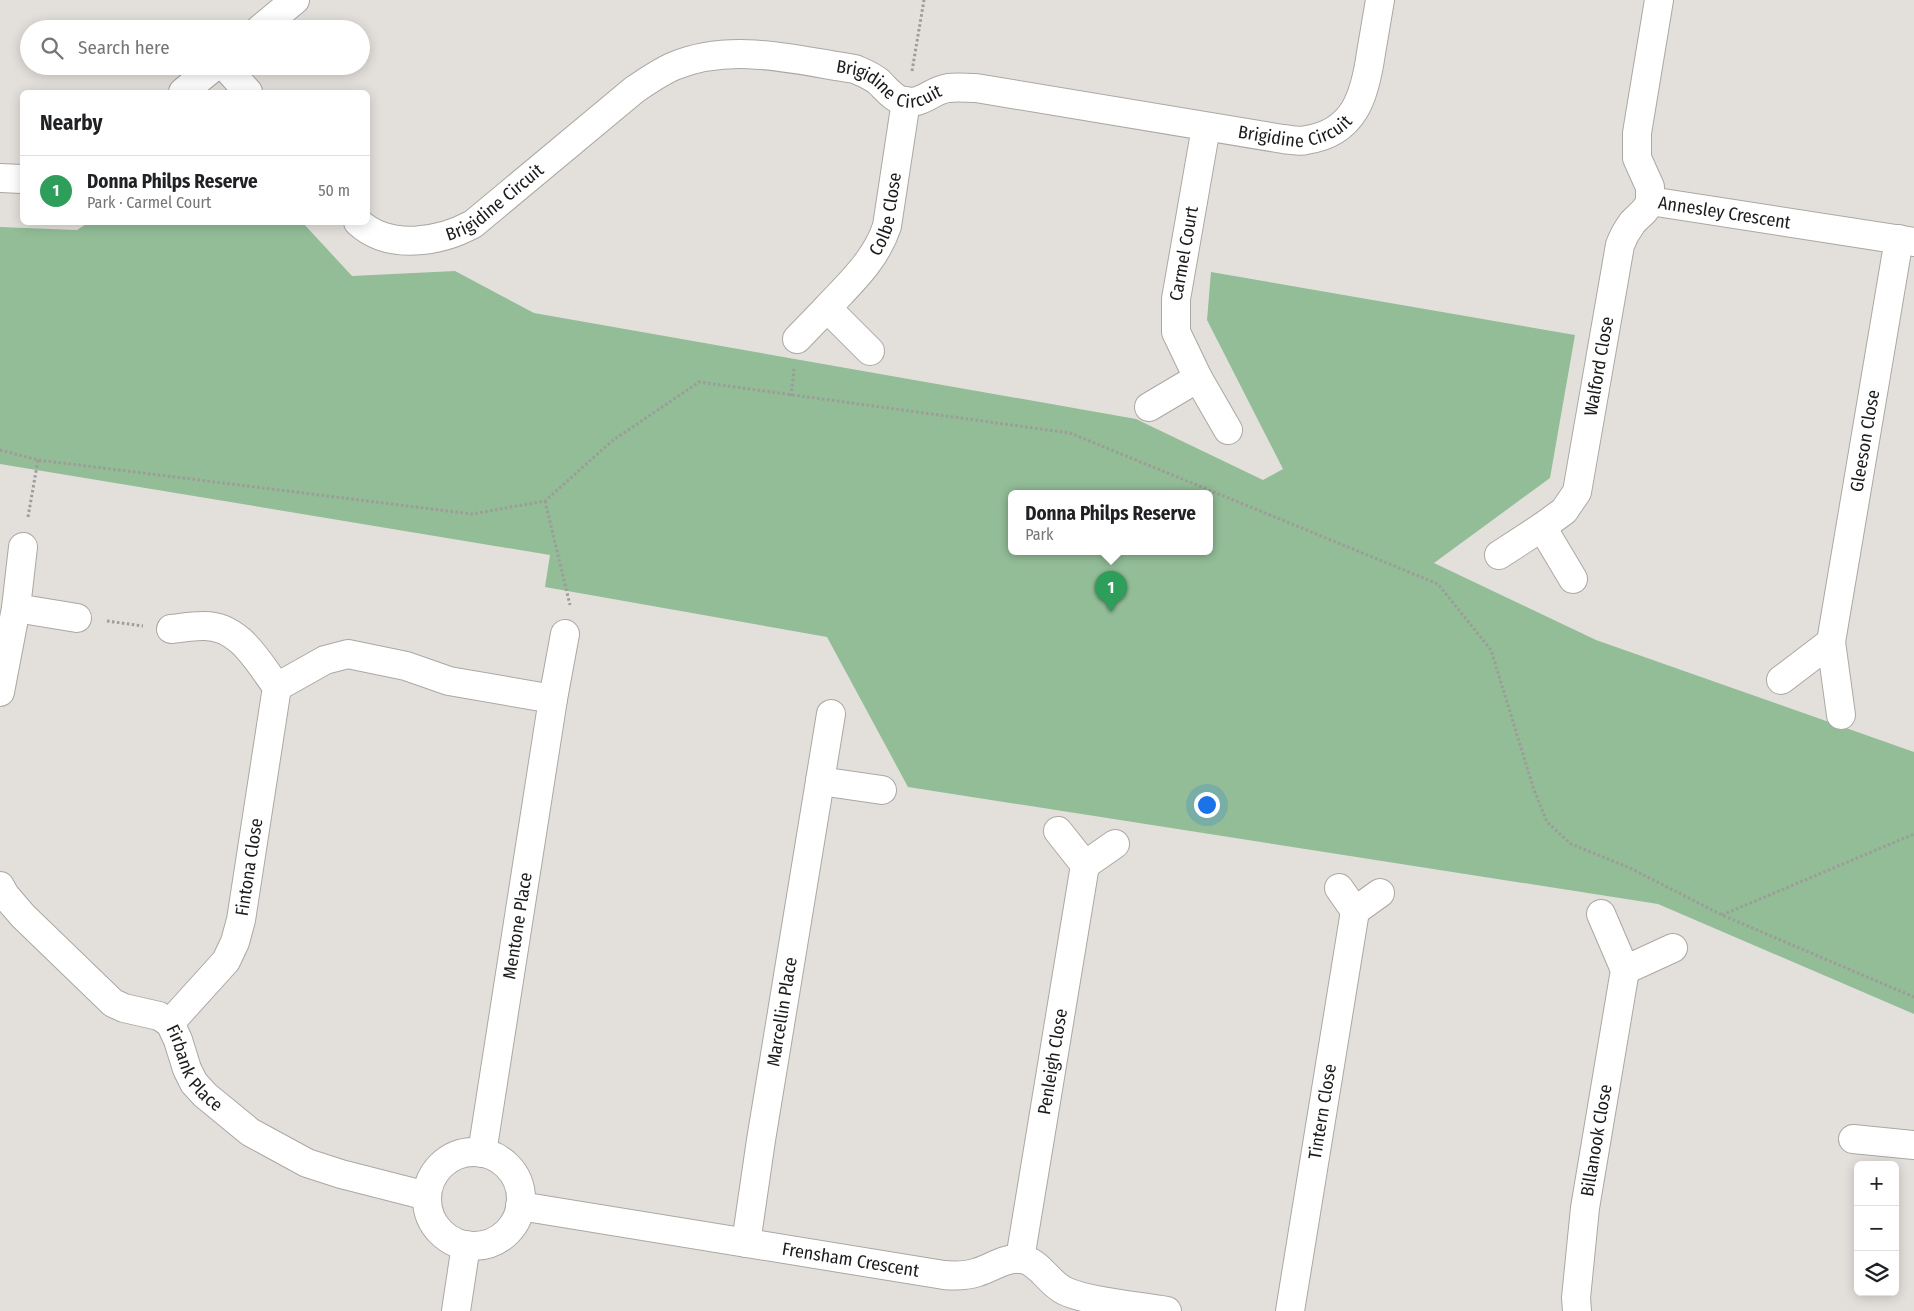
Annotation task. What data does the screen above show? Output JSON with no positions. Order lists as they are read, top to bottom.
{
  "streets": {
    "street": [
      "Brigidine Circuit",
      "Annesley Crescent",
      "Colbe Close",
      "Carmel Court",
      "Walford Close",
      "Gleeson Close",
      "Fintona Close",
      "Mentone Place",
      "Marcellin Place",
      "Penleigh Close",
      "Firbank Place",
      "Tintern Close",
      "Billanook Close",
      "Frensham Crescent"
    ]
  },
  "crossings": [
    ["Brigidine Circuit", "Colbe Close"],
    ["Brigidine Circuit", "Carmel Court"],
    ["Annesley Crescent", "Walford Close"],
    ["Annesley Crescent", "Gleeson Close"],
    ["Fintona Close", "Firbank Place"],
    ["Mentone Place", "Firbank Place"],
    ["Mentone Place", "Frensham Crescent"],
    ["Marcellin Place", "Frensham Crescent"],
    ["Penleigh Close", "Frensham Crescent"],
    ["Firbank Place", "Frensham Crescent"]
  ],
  "page": {
    "search": "Search here",
    "heading": "Nearby",
    "list": [
      {
        "mark": "1",
        "name": "Donna Philps Reserve",
        "note": "Park · Carmel Court",
        "value": "50 m"
      }
    ],
    "popup": ["Donna Philps Reserve", "Park"],
    "pins": "1",
    "map_buttons": ["+", "−"]
  }
}
